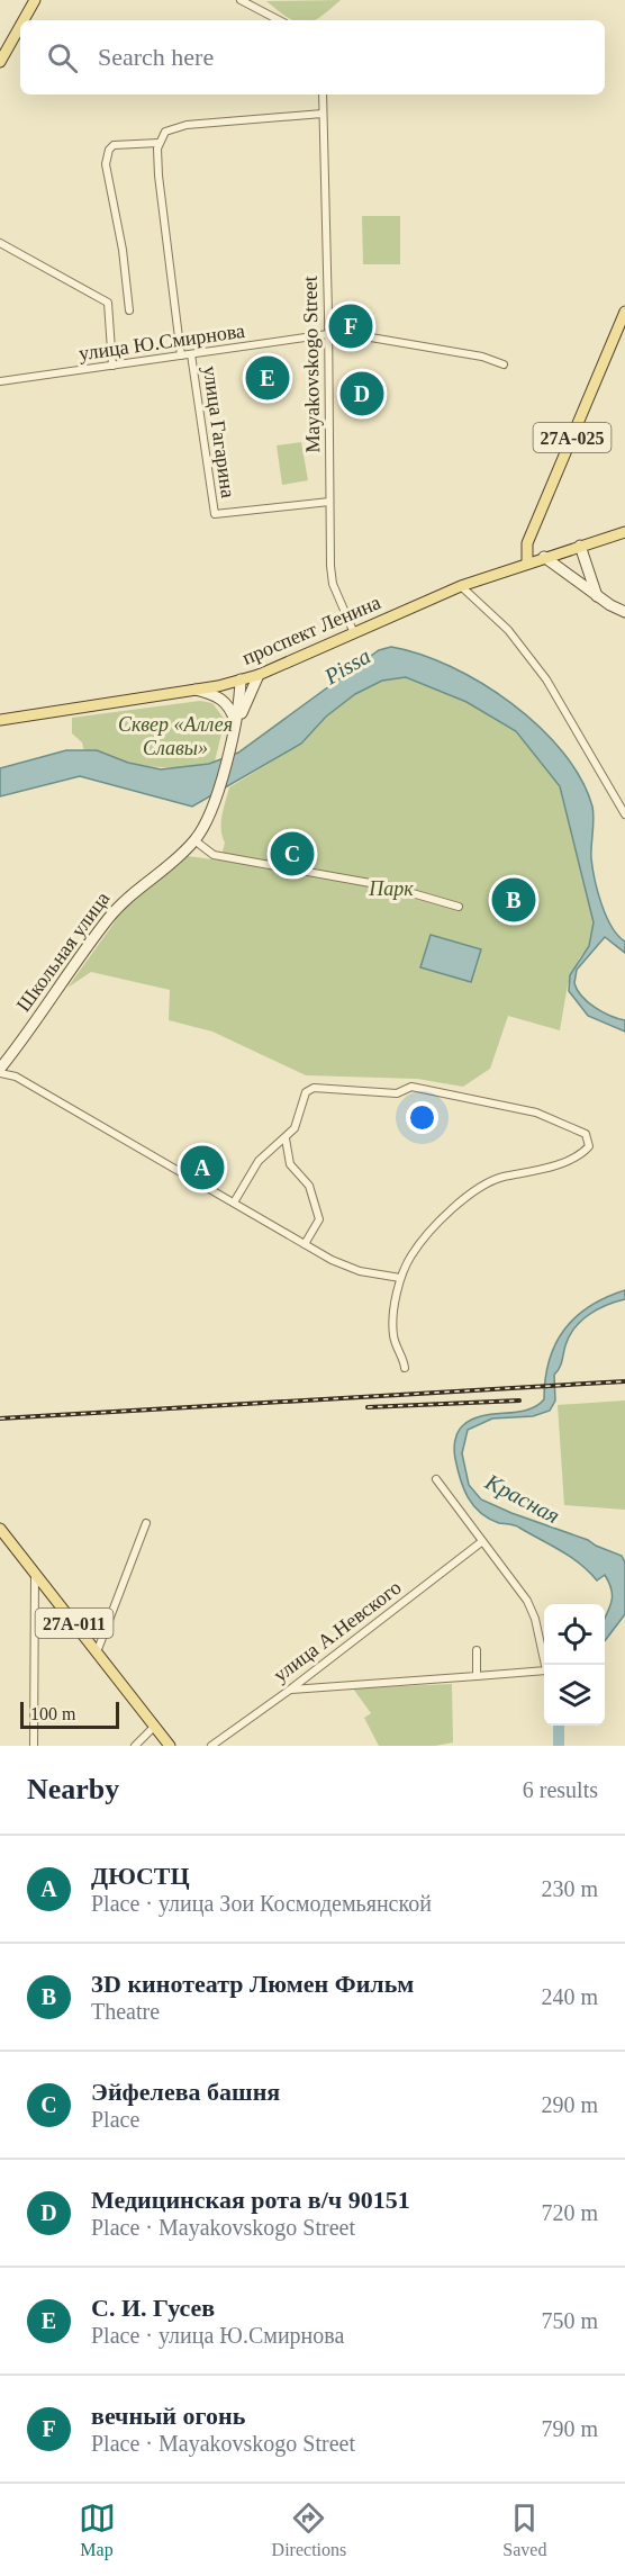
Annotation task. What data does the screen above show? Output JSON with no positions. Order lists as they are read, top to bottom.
{
  "streets": {
    "main road": [
      "27А-025",
      "проспект Ленина",
      "Школьная улица",
      "27А-011"
    ],
    "street": [
      "улица Ю.Смирнова",
      "Mayakovskogo Street",
      "улица Гагарина",
      "улица А.Невского"
    ]
  },
  "crossings": [
    ["улица Ю.Смирнова", "Mayakovskogo Street"],
    ["улица Ю.Смирнова", "улица Гагарина"],
    ["Mayakovskogo Street", "улица Гагарина"],
    ["Mayakovskogo Street", "проспект Ленина"],
    ["27А-025", "проспект Ленина"],
    ["проспект Ленина", "Школьная улица"]
  ],
  "water": ["Pissa", "Красная"],
  "parks": ["Сквер «Аллея Славы»", "Парк"],
  "scale_bar": "100 m",
  "page": {
    "search": "Search here",
    "pins": [
      "F",
      "E",
      "D",
      "C",
      "B",
      "A"
    ],
    "scale": "100 m",
    "heading": ["Nearby", "6 results"],
    "list": [
      {
        "mark": "A",
        "name": "ДЮСТЦ",
        "note": "Place · улица Зои Космодемьянской",
        "value": "230 m"
      },
      {
        "mark": "B",
        "name": "3D кинотеатр Люмен Фильм",
        "note": "Theatre",
        "value": "240 m"
      },
      {
        "mark": "C",
        "name": "Эйфелева башня",
        "note": "Place",
        "value": "290 m"
      },
      {
        "mark": "D",
        "name": "Медицинская рота в/ч 90151",
        "note": "Place · Mayakovskogo Street",
        "value": "720 m"
      },
      {
        "mark": "E",
        "name": "С. И. Гусев",
        "note": "Place · улица Ю.Смирнова",
        "value": "750 m"
      },
      {
        "mark": "F",
        "name": "вечный огонь",
        "note": "Place · Mayakovskogo Street",
        "value": "790 m"
      }
    ],
    "nav": ["Map", "Directions", "Saved"]
  }
}
